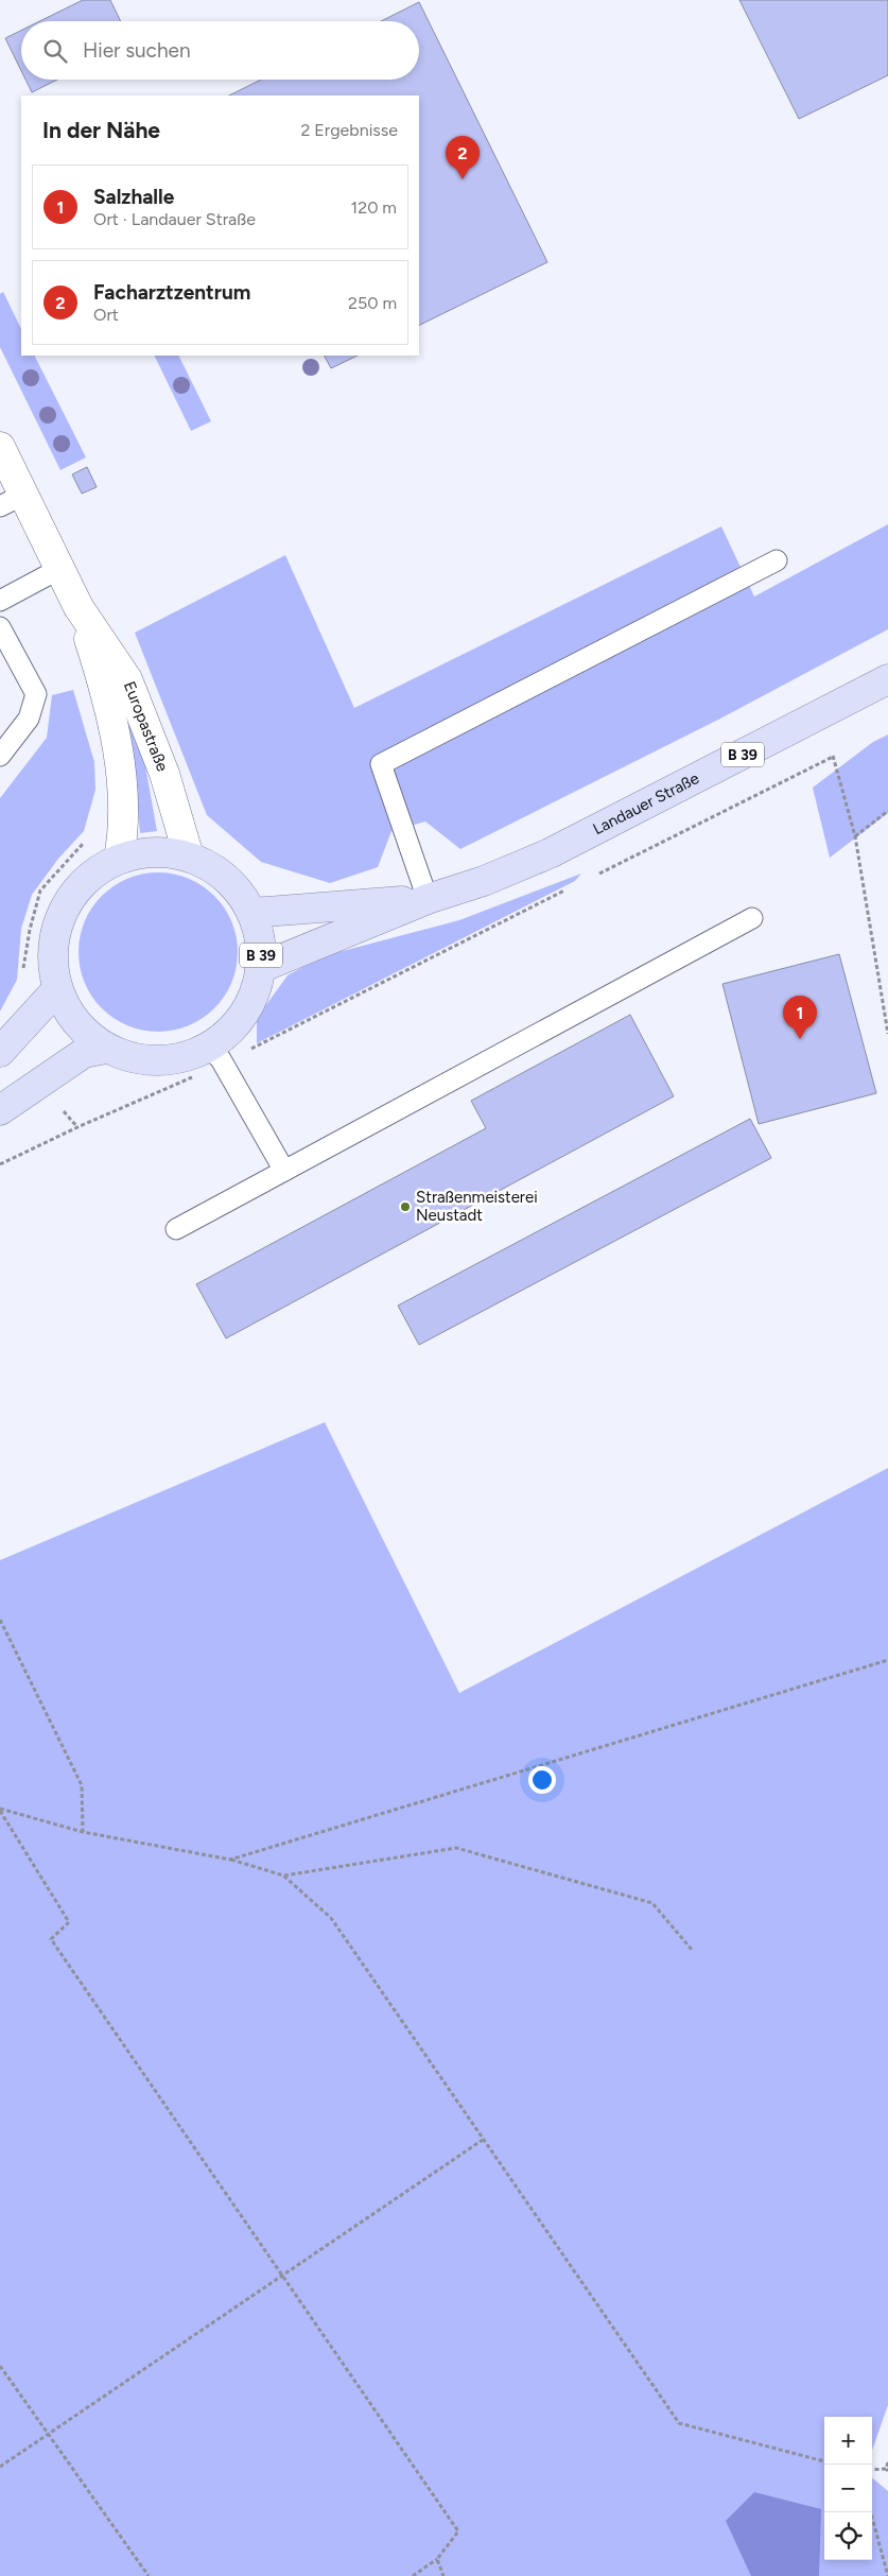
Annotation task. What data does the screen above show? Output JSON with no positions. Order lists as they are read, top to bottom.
{
  "streets": {
    "main road": ["B 39", "Landauer Straße"],
    "street": ["Europastraße"]
  },
  "crossings": [
    ["Europastraße", "B 39"],
    ["B 39", "Landauer Straße"]
  ],
  "places": ["Straßenmeisterei Neustadt"],
  "page": {
    "search": "Hier suchen",
    "heading": ["In der Nähe", "2 Ergebnisse"],
    "pins": ["2", "1"],
    "list": [
      {
        "mark": "1",
        "name": "Salzhalle",
        "note": "Ort · Landauer Straße",
        "value": "120 m"
      },
      {
        "mark": "2",
        "name": "Facharztzentrum",
        "note": "Ort",
        "value": "250 m"
      }
    ],
    "map_buttons": ["+", "−"]
  }
}
